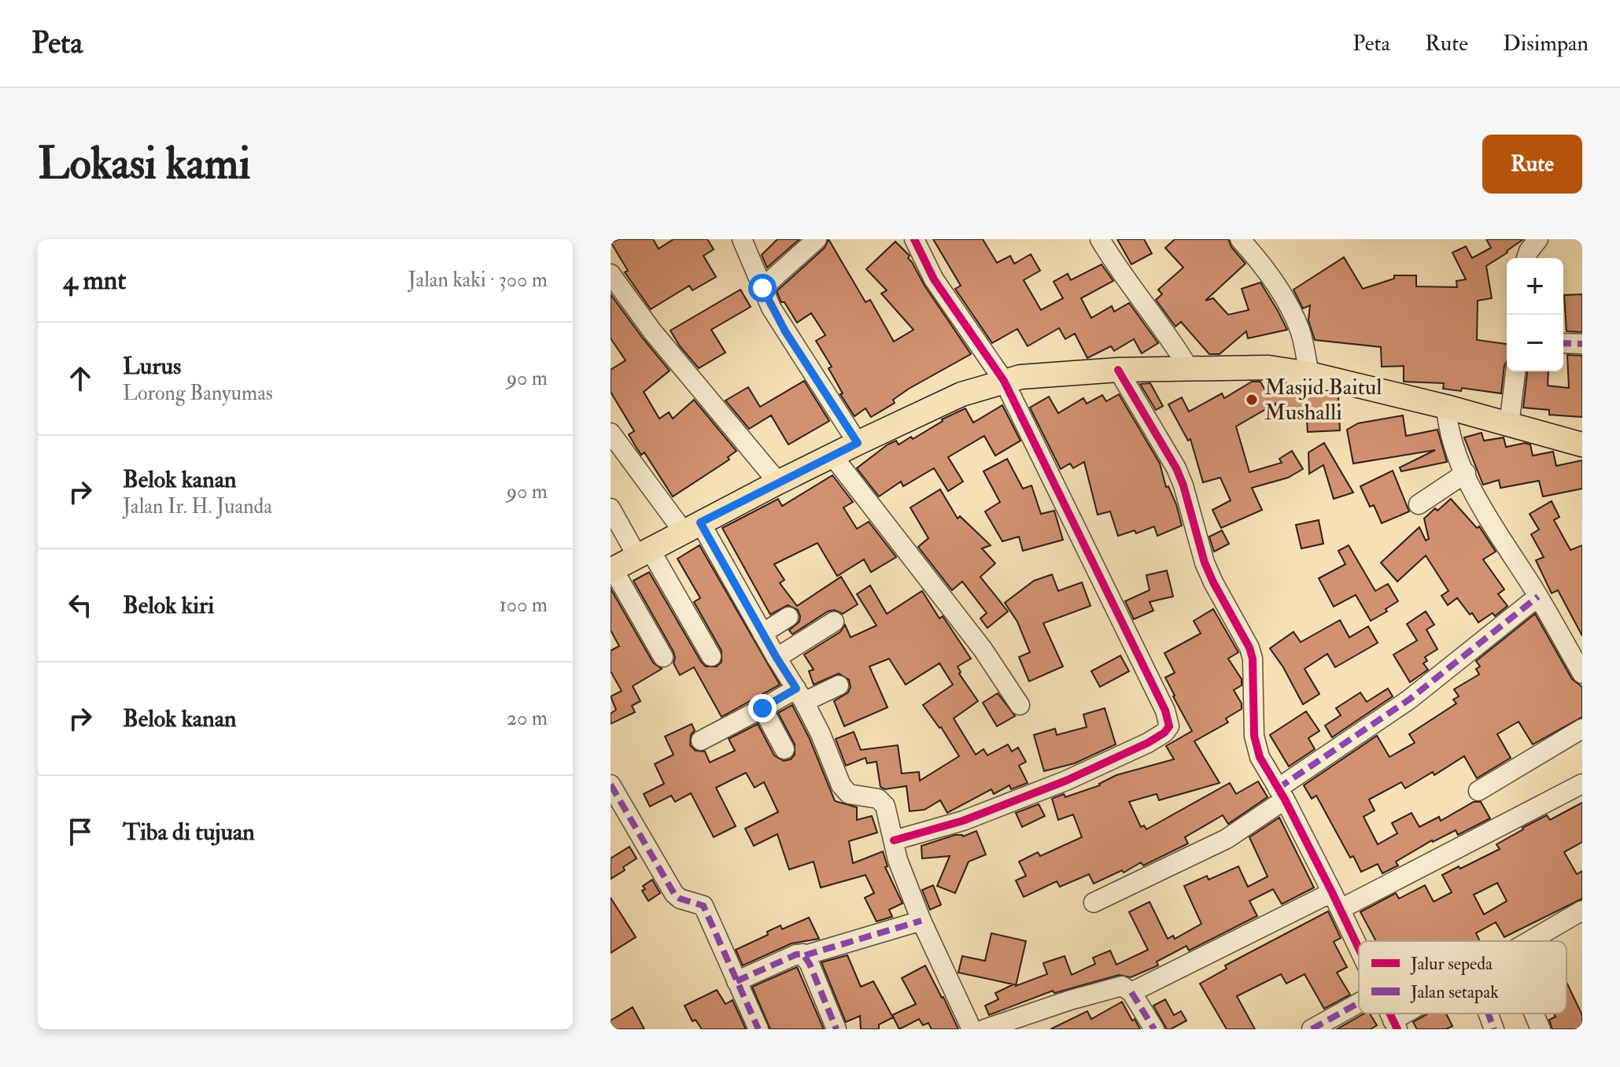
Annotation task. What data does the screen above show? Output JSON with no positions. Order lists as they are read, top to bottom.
{
  "places": ["Masjid Baitul Mushalli"],
  "legend": ["Jalur sepeda", "Jalan setapak"],
  "page": {
    "header": "Peta",
    "nav": ["Peta", "Rute", "Disimpan"],
    "buttons": "Rute",
    "title": "Lokasi kami",
    "heading": ["4 mnt", "Jalan kaki · 300 m"],
    "map_buttons": ["+", "−"],
    "list": [
      ["Lurus", "Lorong Banyumas", "90 m"],
      ["Belok kanan", "Jalan Ir. H. Juanda", "90 m"],
      ["Belok kiri", "100 m"],
      ["Belok kanan", "20 m"],
      "Tiba di tujuan"
    ]
  }
}
